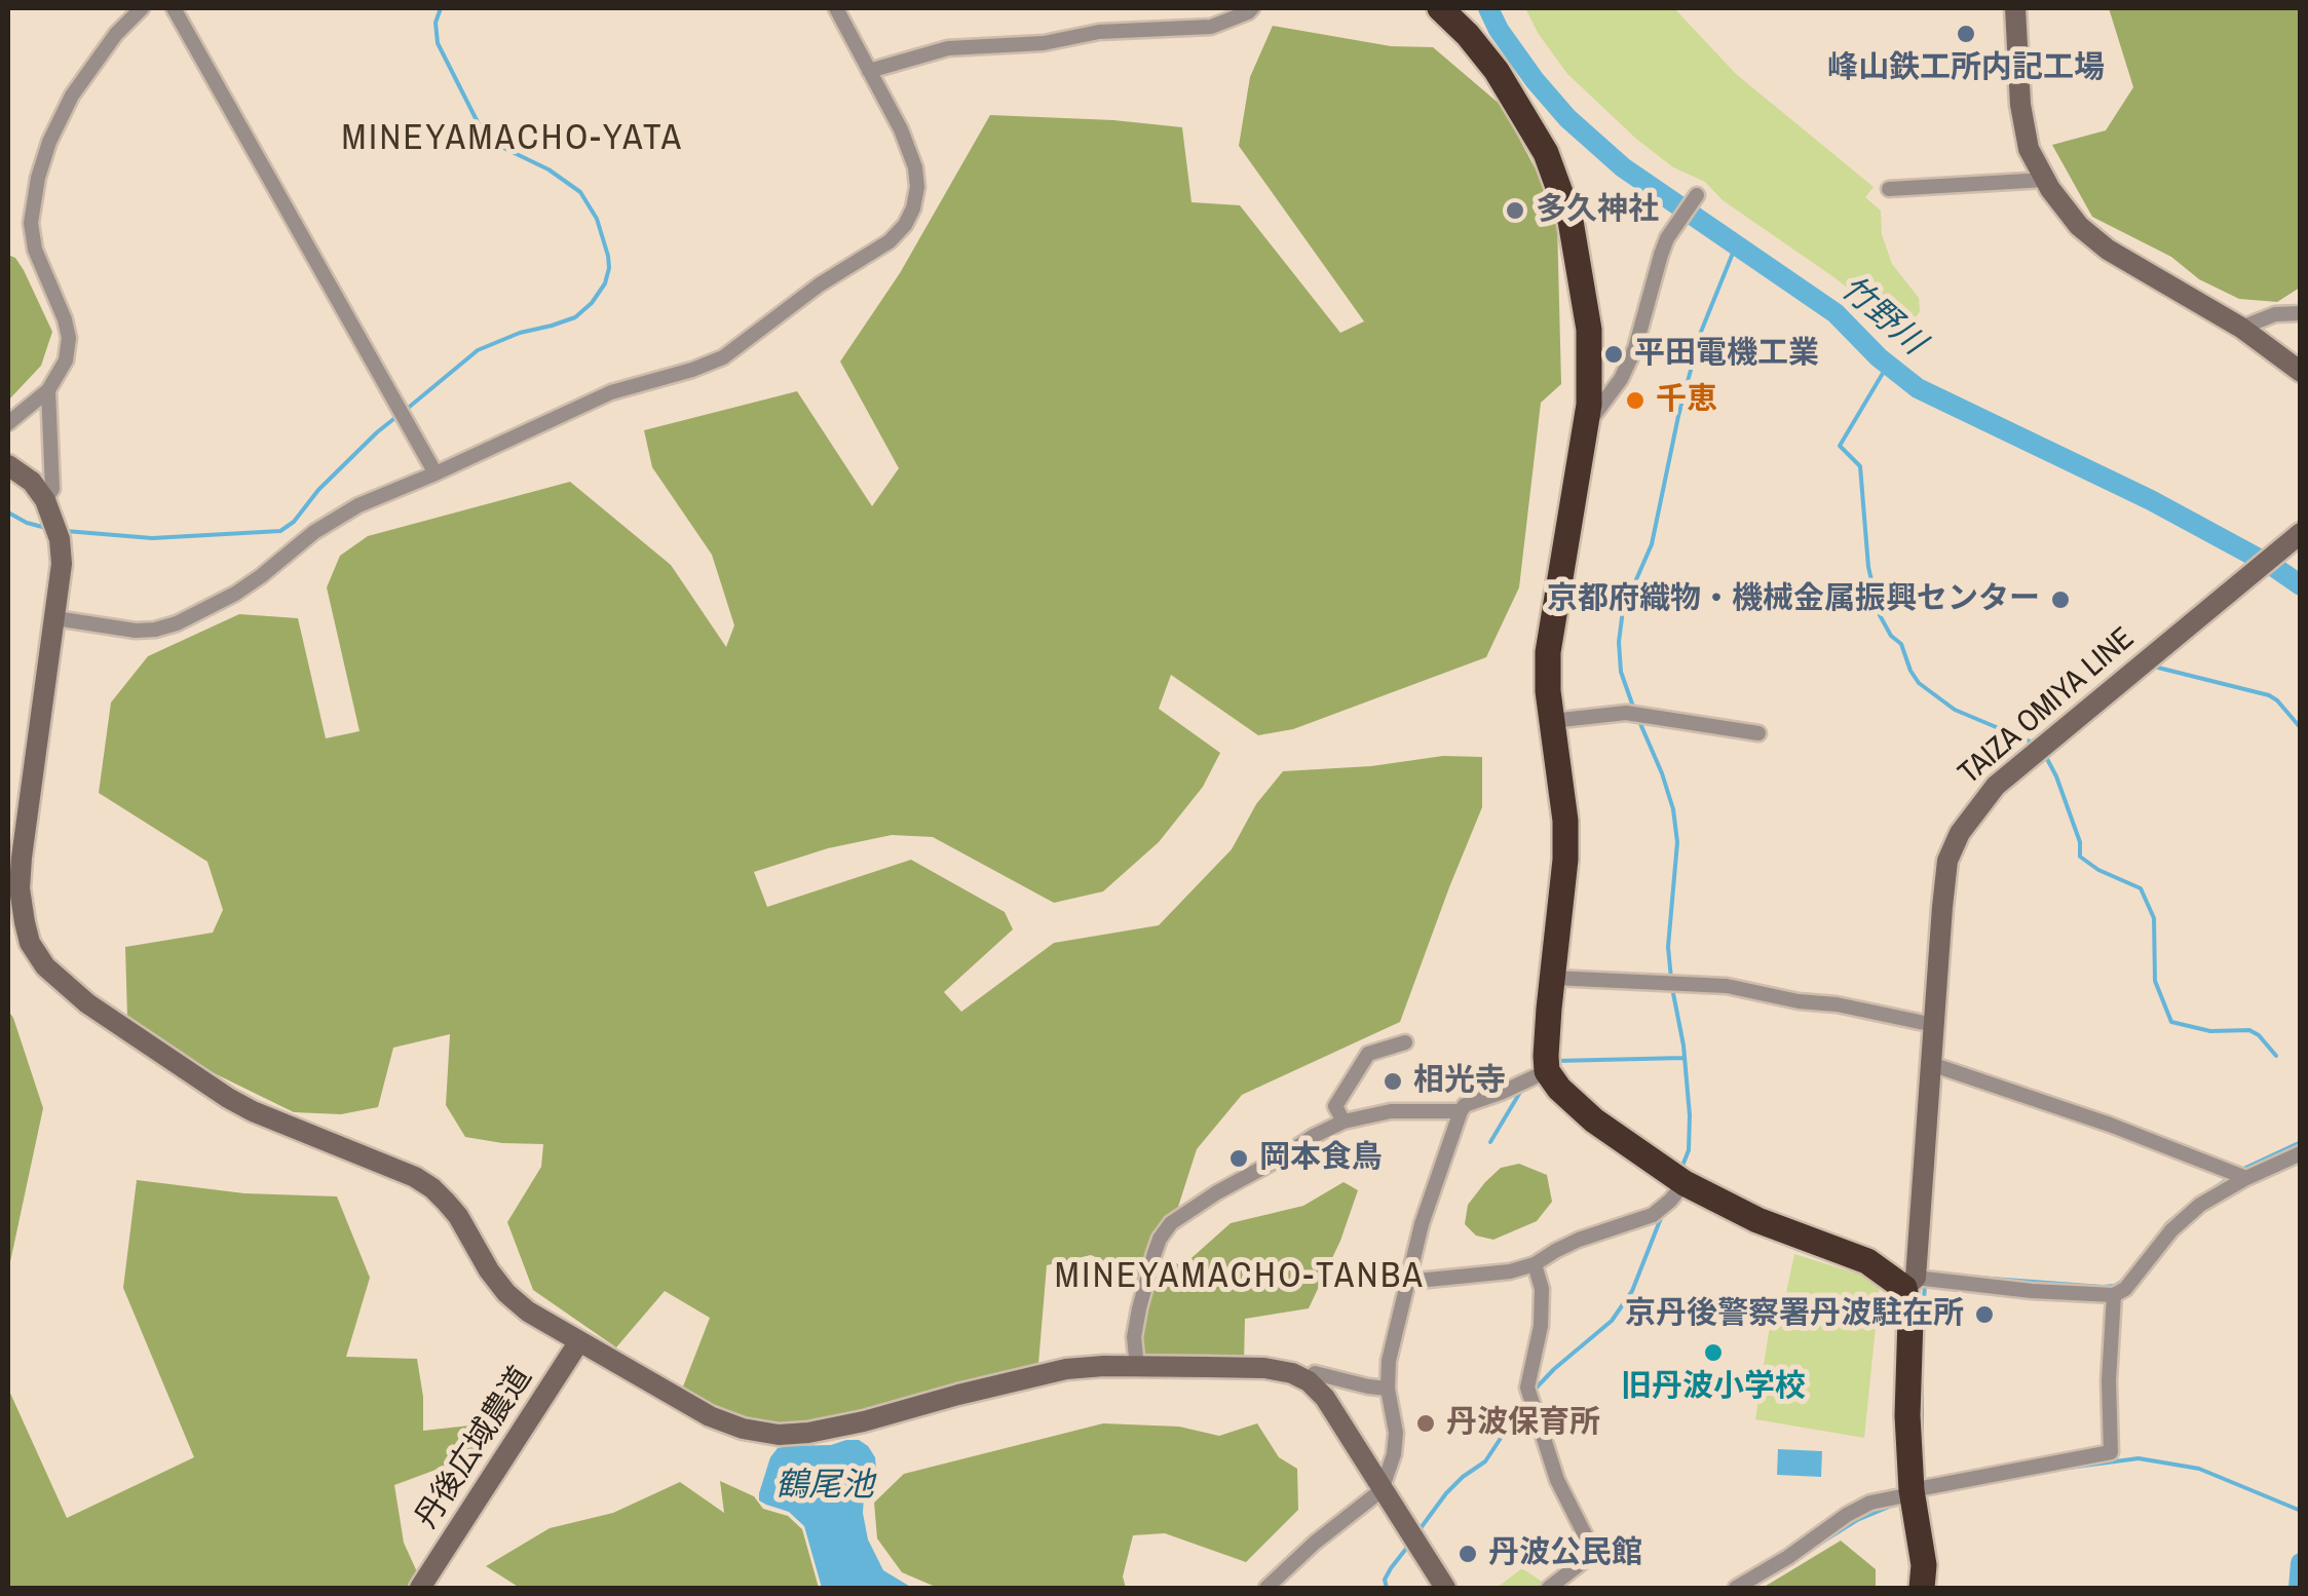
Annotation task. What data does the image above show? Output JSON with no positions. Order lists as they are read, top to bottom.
{
  "streets": {
    "main road": ["TAIZA OMIYA LINE", "丹後広域農道"]
  },
  "districts": ["MINEYAMACHO-YATA", "MINEYAMACHO-TANBA"],
  "water": ["竹野川", "鶴尾池"],
  "places": [
    "峰山鉄工所内記工場",
    "多久神社",
    "平田電機工業",
    "千恵",
    "京都府織物・機械金属振興センター",
    "相光寺",
    "岡本食鳥",
    "京丹後警察署丹波駐在所",
    "旧丹波小学校",
    "丹波保育所",
    "丹波公民館"
  ]
}
